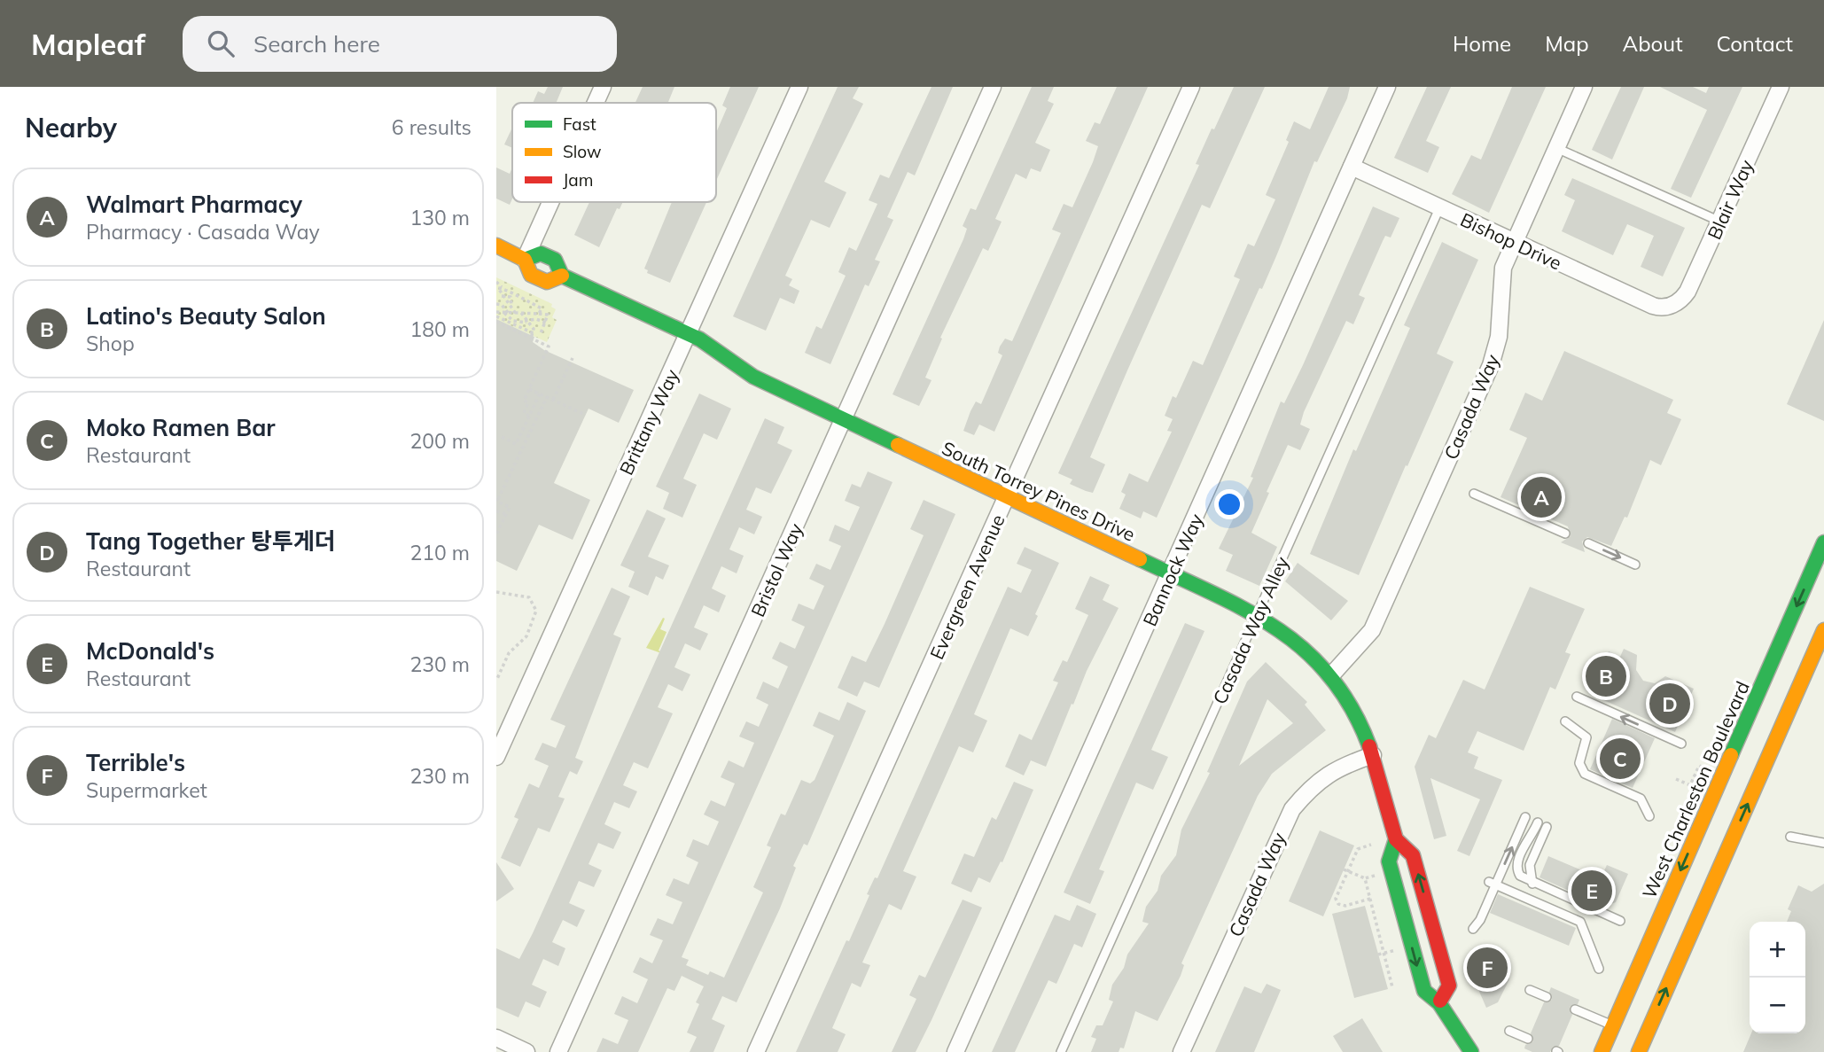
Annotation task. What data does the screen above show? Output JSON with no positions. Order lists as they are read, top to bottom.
{
  "streets": {
    "main road": ["South Torrey Pines Drive", "West Charleston Boulevard"],
    "street": [
      "Blair Way",
      "Bishop Drive",
      "Casada Way",
      "Brittany Way",
      "Bristol Way",
      "Bannock Way",
      "Evergreen Avenue"
    ],
    "lane": ["Casada Way Alley"]
  },
  "crossings": [
    ["Blair Way", "Bishop Drive"],
    ["Bishop Drive", "Casada Way"],
    ["Bishop Drive", "Bannock Way"],
    ["Bishop Drive", "Casada Way Alley"],
    ["Casada Way", "South Torrey Pines Drive"],
    ["Brittany Way", "South Torrey Pines Drive"],
    ["South Torrey Pines Drive", "Bristol Way"],
    ["South Torrey Pines Drive", "Bannock Way"],
    ["South Torrey Pines Drive", "Evergreen Avenue"],
    ["South Torrey Pines Drive", "Casada Way Alley"]
  ],
  "legend": ["Fast", "Slow", "Jam"],
  "page": {
    "header": "Mapleaf",
    "search": "Search here",
    "nav": [
      "Home",
      "Map",
      "About",
      "Contact"
    ],
    "heading": ["Nearby", "6 results"],
    "list": [
      {
        "mark": "A",
        "name": "Walmart Pharmacy",
        "note": "Pharmacy · Casada Way",
        "value": "130 m"
      },
      {
        "mark": "B",
        "name": "Latino's Beauty Salon",
        "note": "Shop",
        "value": "180 m"
      },
      {
        "mark": "C",
        "name": "Moko Ramen Bar",
        "note": "Restaurant",
        "value": "200 m"
      },
      {
        "mark": "D",
        "name": "Tang Together 탕투게더",
        "note": "Restaurant",
        "value": "210 m"
      },
      {
        "mark": "E",
        "name": "McDonald's",
        "note": "Restaurant",
        "value": "230 m"
      },
      {
        "mark": "F",
        "name": "Terrible's",
        "note": "Supermarket",
        "value": "230 m"
      }
    ],
    "pins": [
      "A",
      "B",
      "D",
      "C",
      "E",
      "F"
    ],
    "map_buttons": ["+", "−"]
  }
}
